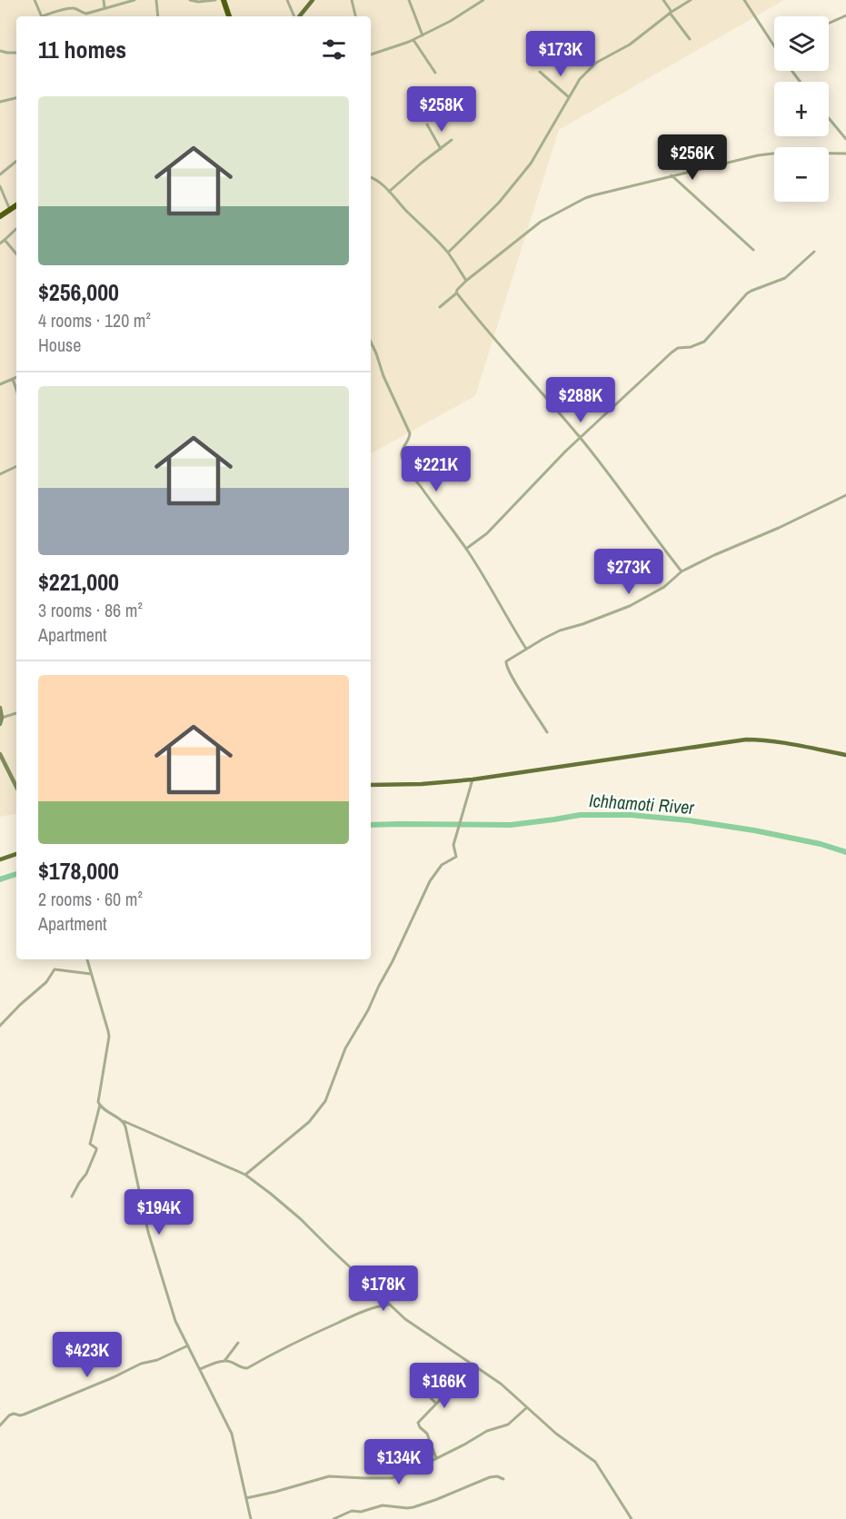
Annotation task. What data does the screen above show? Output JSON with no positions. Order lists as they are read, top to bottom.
{
  "water": ["Ichhamoti River"],
  "page": {
    "map_buttons": ["+", "−"],
    "heading": "11 homes",
    "price": [
      "$173K",
      "$258K",
      "$256K",
      "$288K",
      "$221K",
      "$273K",
      "$194K",
      "$178K",
      "$423K",
      "$166K",
      "$134K"
    ],
    "list": [
      {
        "name": "$256,000",
        "note": "4 rooms · 120 m² · House"
      },
      {
        "name": "$221,000",
        "note": "3 rooms · 86 m² · Apartment"
      },
      {
        "name": "$178,000",
        "note": "2 rooms · 60 m² · Apartment"
      }
    ]
  }
}
